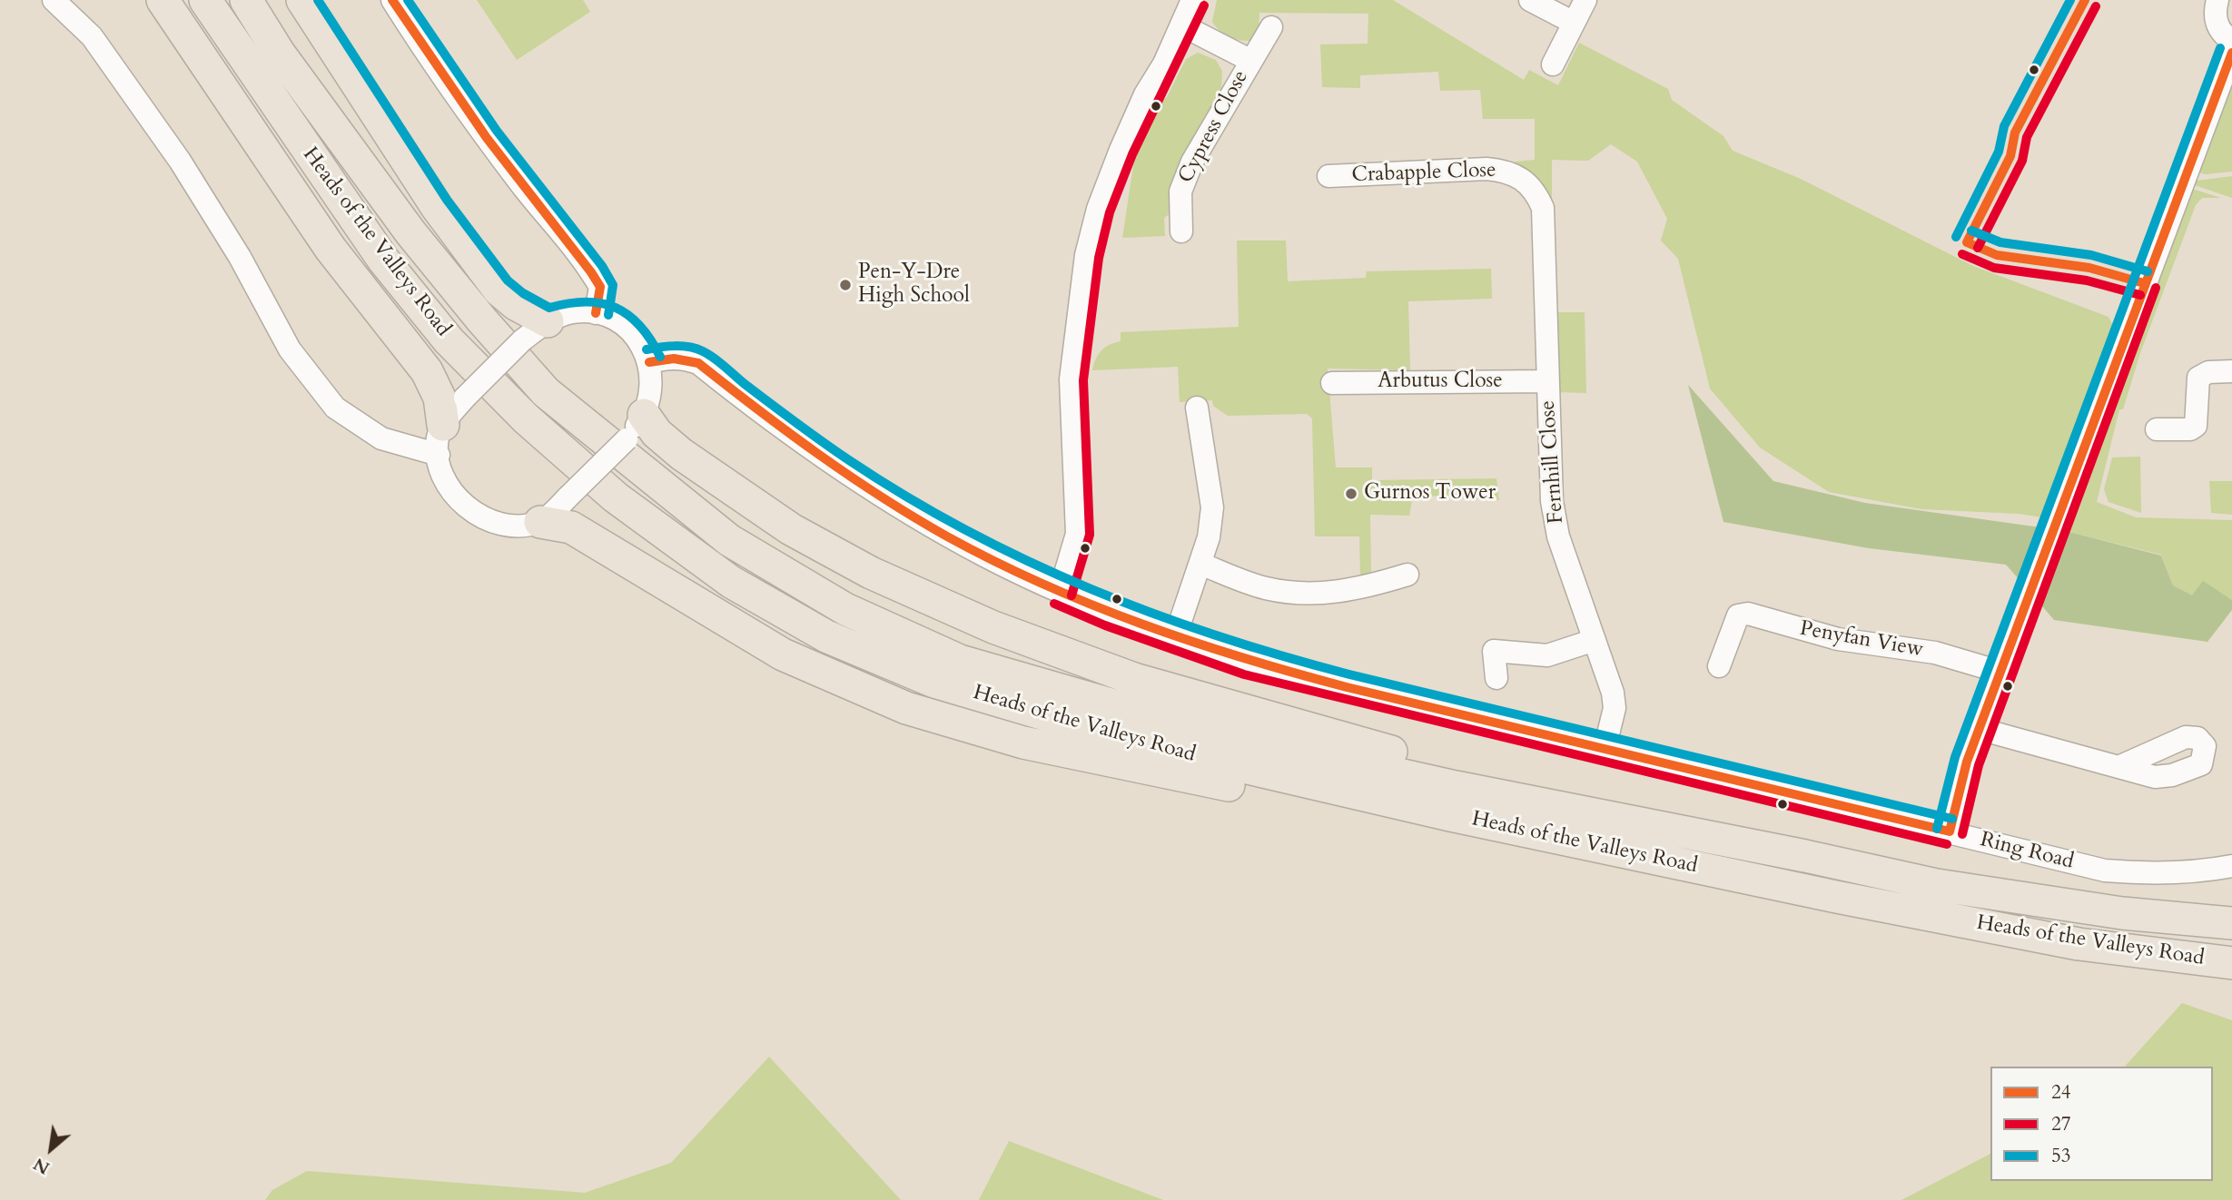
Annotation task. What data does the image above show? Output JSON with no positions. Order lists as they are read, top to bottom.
{
  "streets": {
    "highway": ["Heads of the Valleys Road"],
    "street": [
      "Cypress Close",
      "Crabapple Close",
      "Arbutus Close",
      "Fernhill Close",
      "Penyfan View",
      "Ring Road"
    ]
  },
  "crossings": [
    ["Crabapple Close", "Fernhill Close"],
    ["Arbutus Close", "Fernhill Close"],
    ["Fernhill Close", "Ring Road"]
  ],
  "places": ["Pen-Y-Dre High School", "Gurnos Tower"],
  "lines": ["transit line 24", "transit line 53", "transit line 27"],
  "legend": ["24", "27", "53"],
  "north": "bottom left"
}
